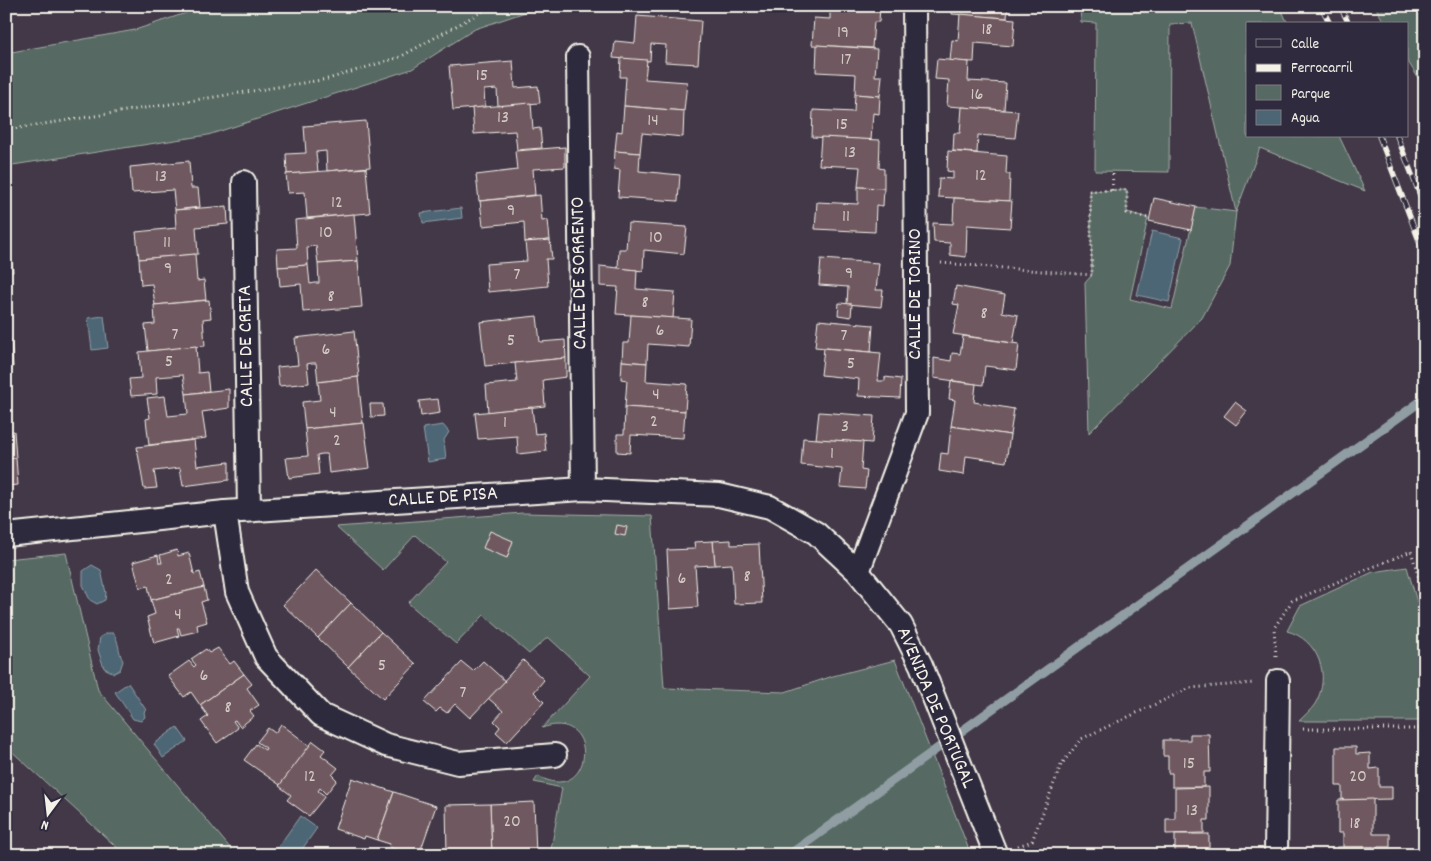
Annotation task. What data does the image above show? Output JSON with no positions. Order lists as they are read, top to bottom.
{
  "streets": {
    "street": [
      "CALLE DE SORRENTO",
      "CALLE DE TORINO",
      "CALLE DE CRETA",
      "CALLE DE PISA",
      "AVENIDA DE PORTUGAL"
    ]
  },
  "crossings": [
    ["CALLE DE SORRENTO", "CALLE DE PISA"],
    ["CALLE DE TORINO", "CALLE DE PISA"],
    ["CALLE DE TORINO", "AVENIDA DE PORTUGAL"],
    ["CALLE DE CRETA", "CALLE DE PISA"],
    ["CALLE DE PISA", "AVENIDA DE PORTUGAL"]
  ],
  "house_numbers": [
    "18",
    "19",
    "17",
    "15",
    "16",
    "13",
    "14",
    "15",
    "13",
    "12",
    "13",
    "12",
    "9",
    "11",
    "10",
    "10",
    "11",
    "9",
    "9",
    "7",
    "8",
    "8",
    "8",
    "6",
    "7",
    "7",
    "5",
    "6",
    "5",
    "5",
    "4",
    "4",
    "2",
    "1",
    "3",
    "2",
    "1",
    "8",
    "6",
    "2",
    "4",
    "5",
    "6",
    "7",
    "8",
    "15",
    "12",
    "20",
    "13",
    "20",
    "18"
  ],
  "legend": [
    "Calle",
    "Ferrocarril",
    "Parque",
    "Agua"
  ],
  "north": "bottom"
}
